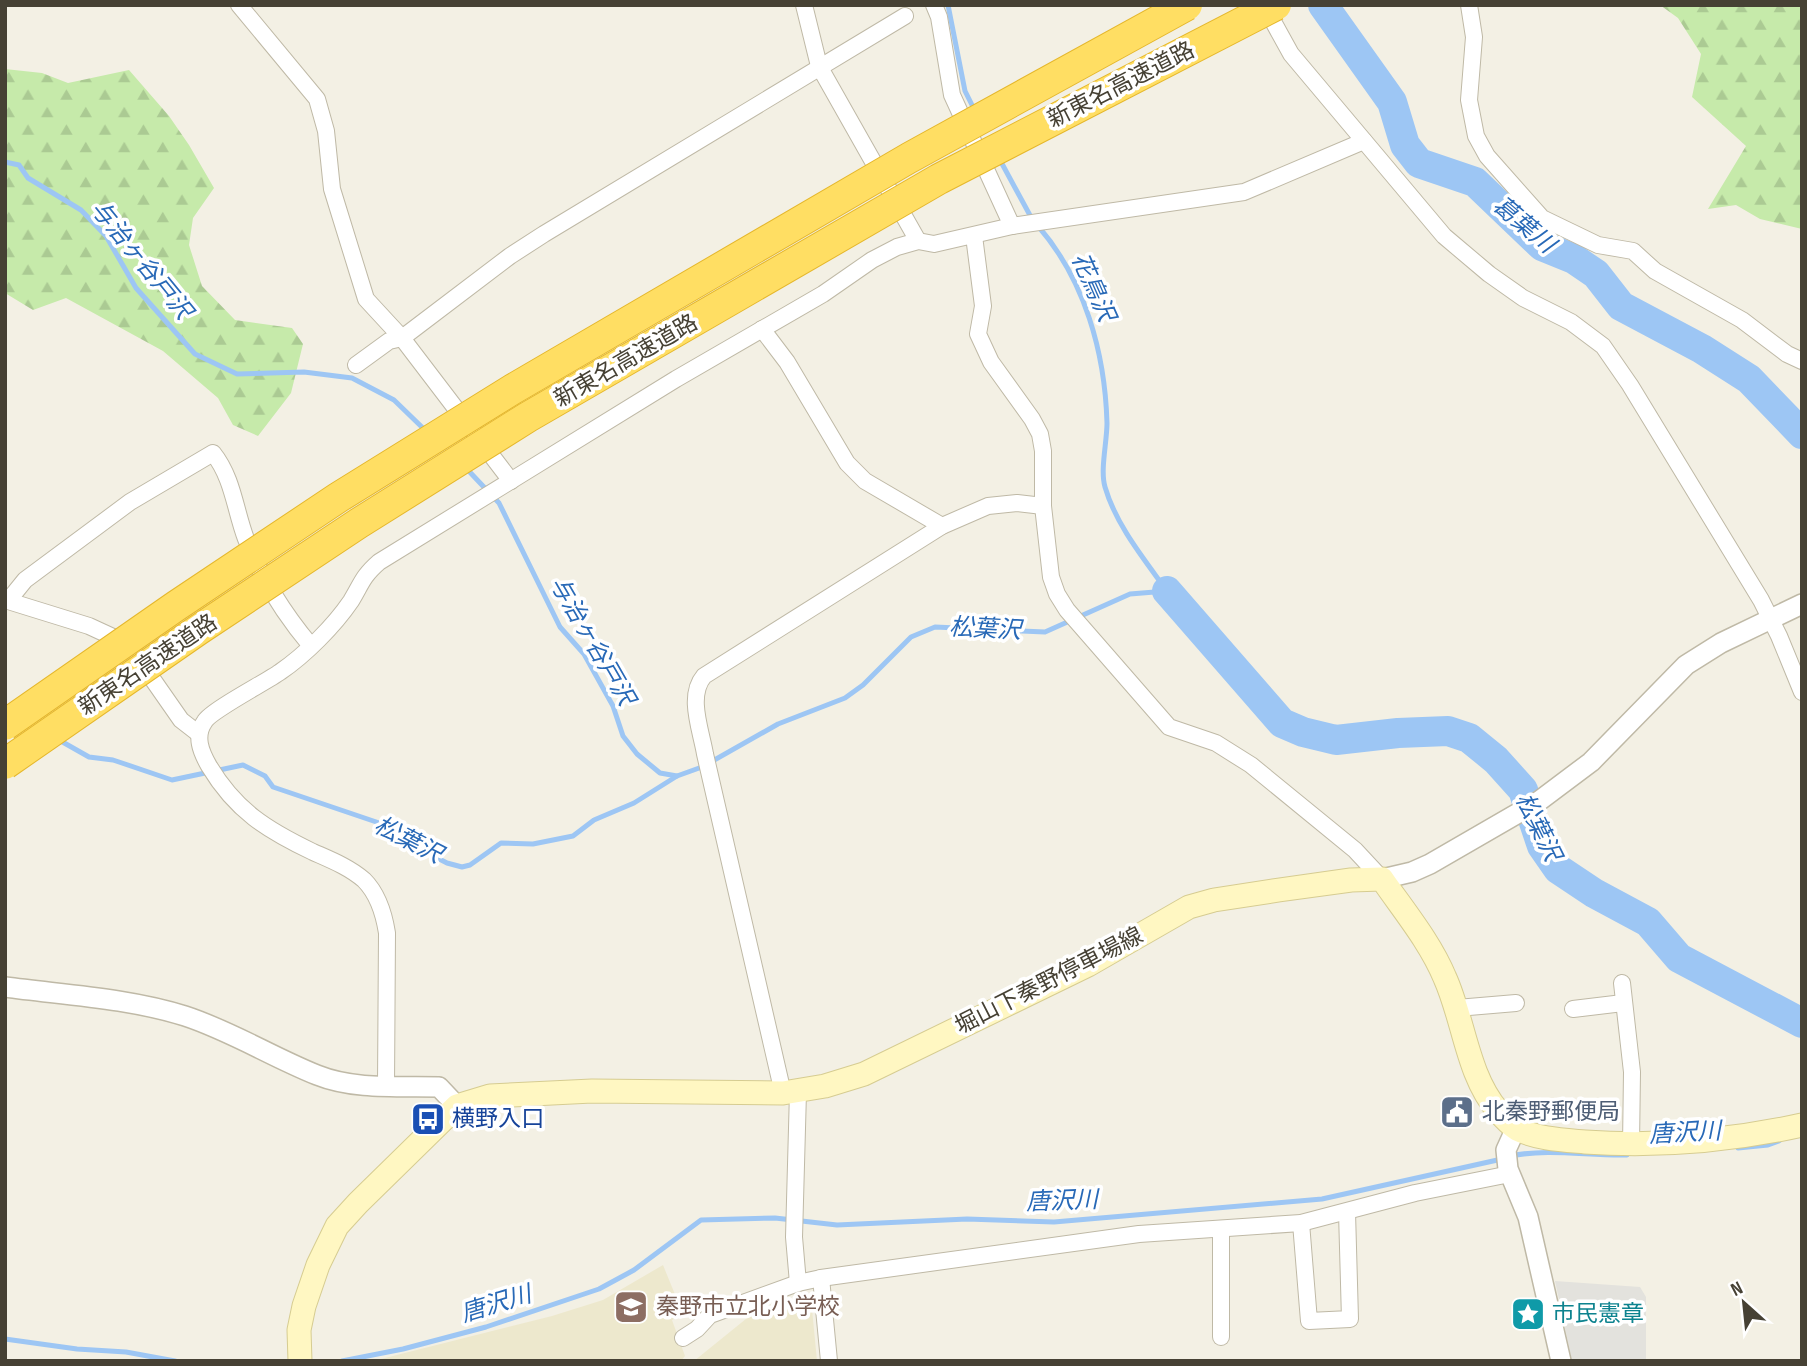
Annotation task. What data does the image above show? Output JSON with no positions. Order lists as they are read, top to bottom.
{
  "streets": {
    "highway": ["新東名高速道路"],
    "main road": ["堀山下秦野停車場線"]
  },
  "water": [
    "葛葉川",
    "与治ヶ谷戸沢",
    "花鳥沢",
    "松葉沢",
    "唐沢川"
  ],
  "places": {
    "public building": ["北秦野郵便局"],
    "bus stop": ["横野入口"],
    "school or university": ["秦野市立北小学校"],
    "place": ["市民憲章"]
  },
  "north": "top left"
}
